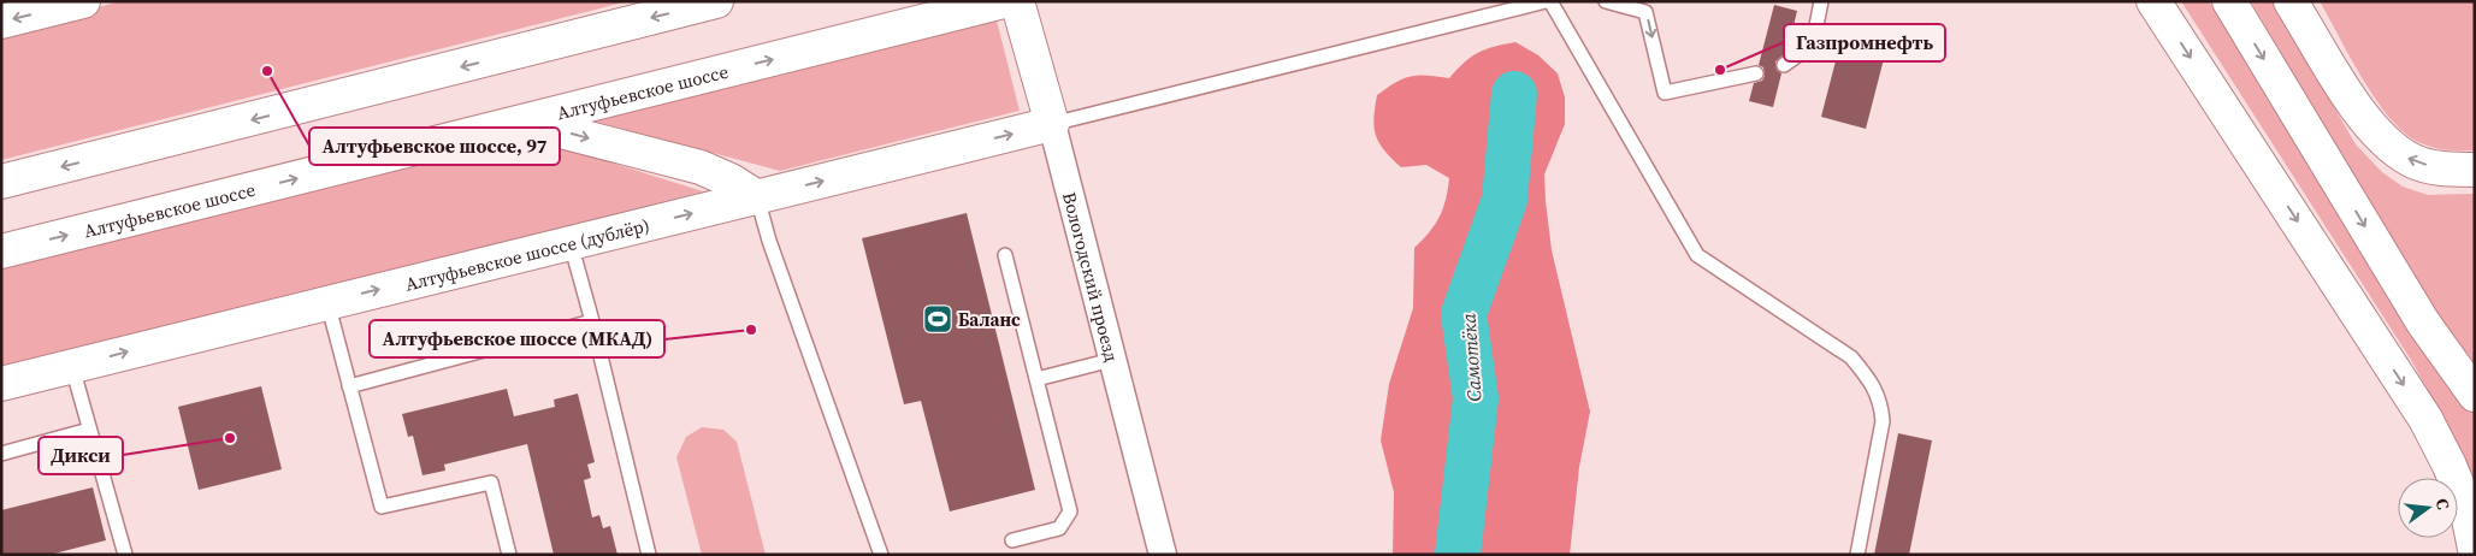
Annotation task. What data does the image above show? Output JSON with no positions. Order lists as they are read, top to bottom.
{
  "streets": {
    "main road": ["Алтуфьевское шоссе", "Алтуфьевское шоссе (дублёр)", "Вологодский проезд"]
  },
  "crossings": [
    ["Алтуфьевское шоссе (дублёр)", "Вологодский проезд"]
  ],
  "water": ["Самотёка"],
  "places": {
    "other": [
      "Газпромнефть",
      "Алтуфьевское шоссе, 97",
      "Алтуфьевское шоссе (МКАД)",
      "Дикси"
    ],
    "sports": ["Баланс"]
  },
  "north": "right"
}
